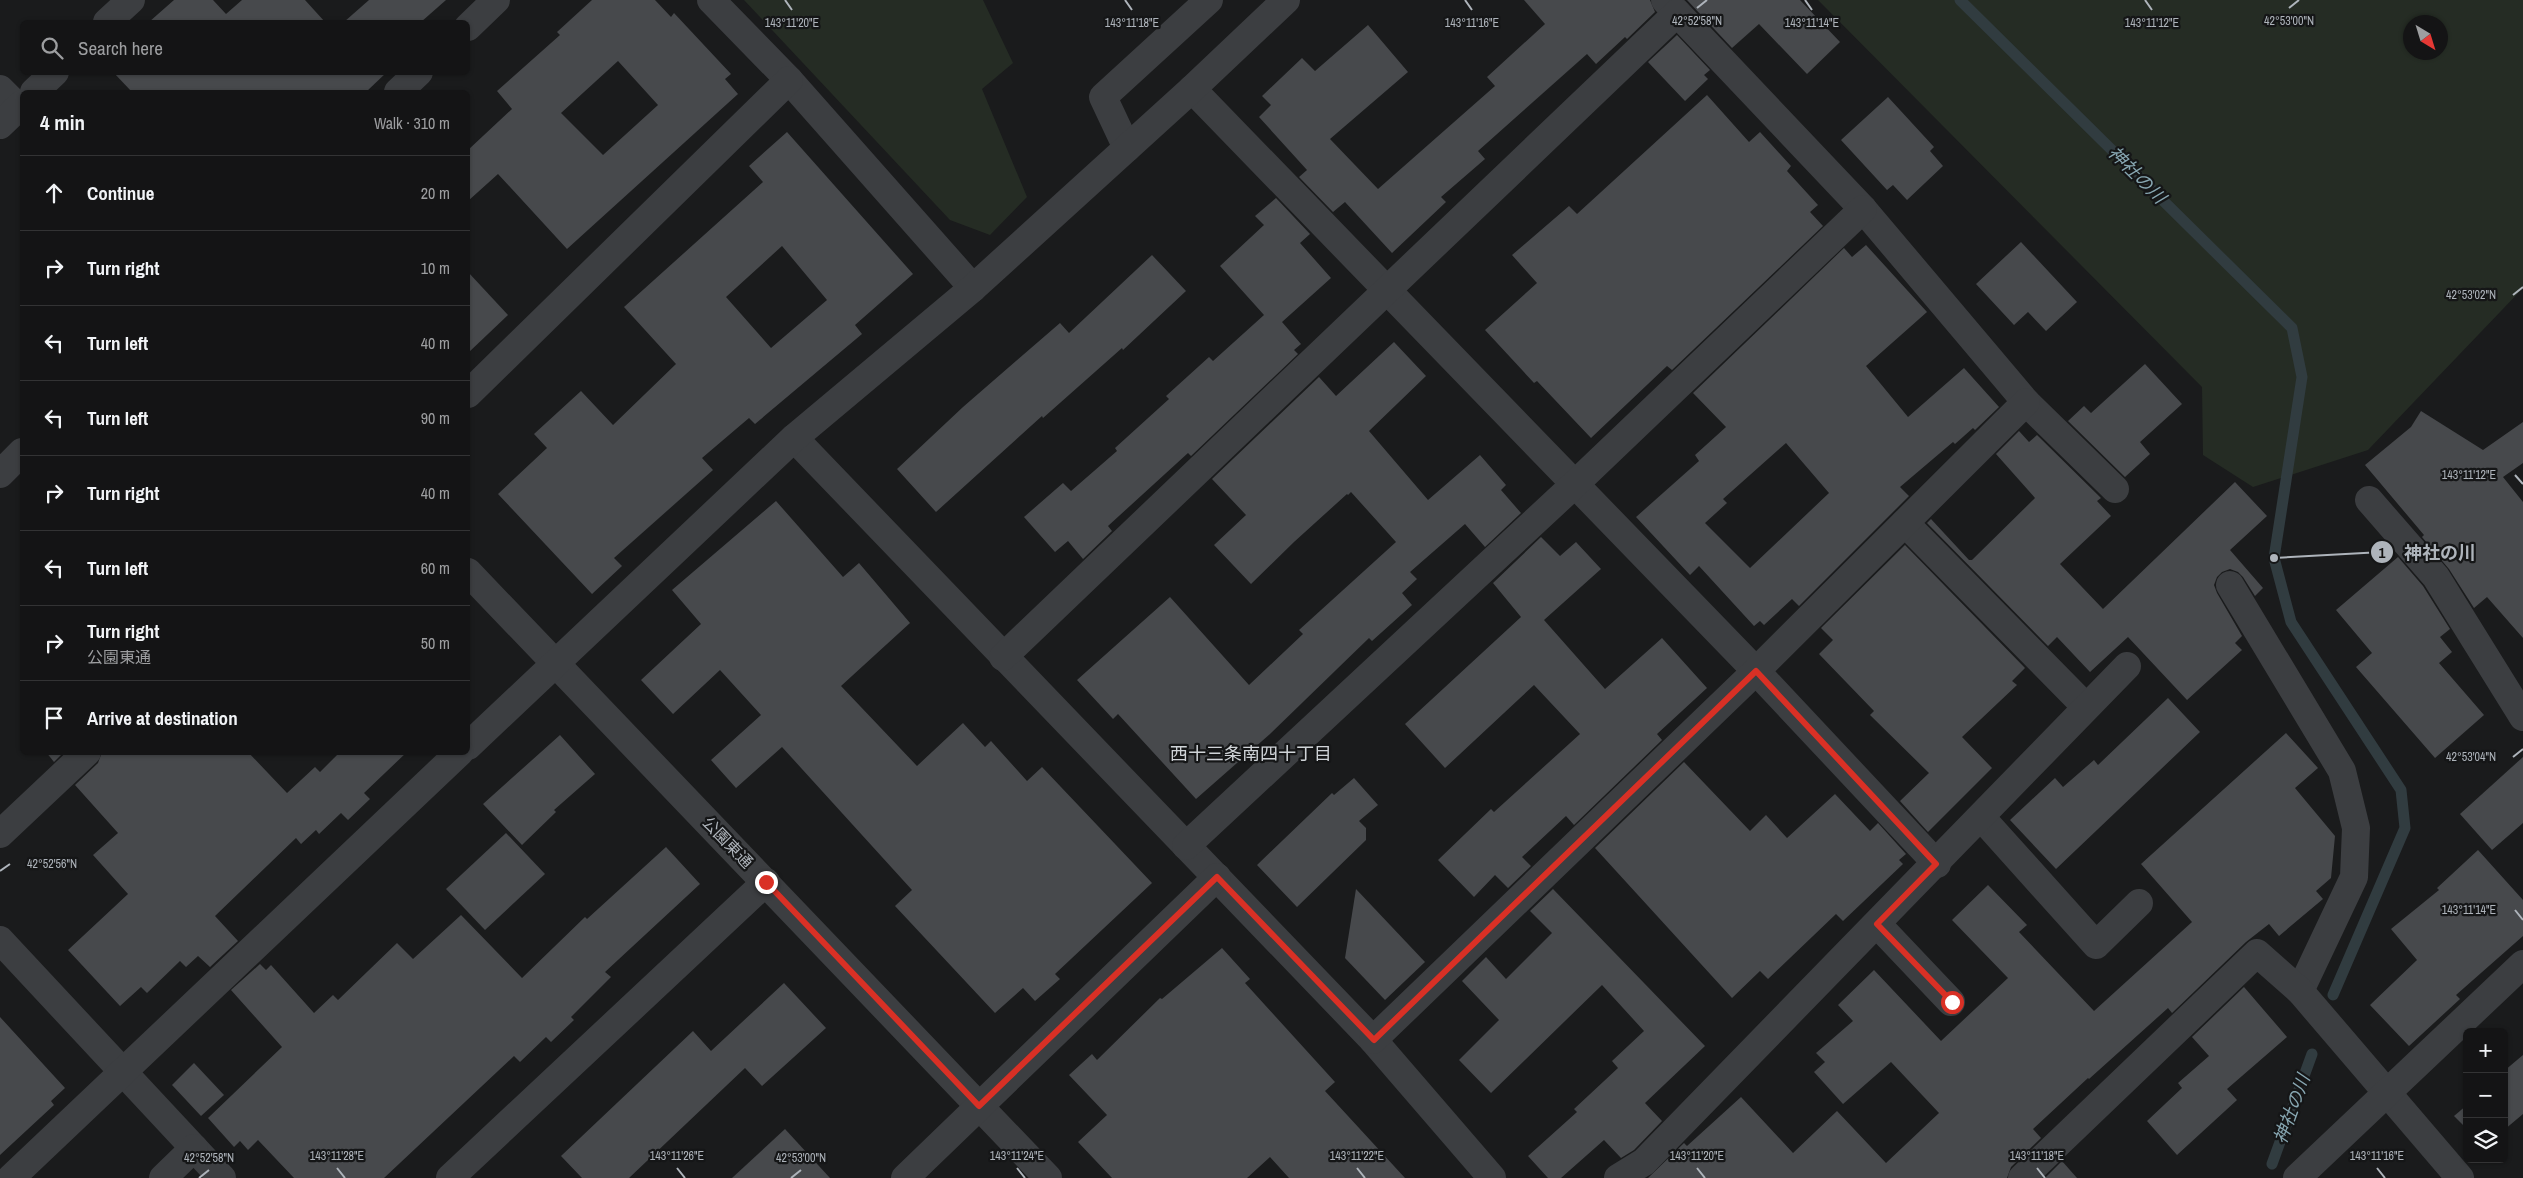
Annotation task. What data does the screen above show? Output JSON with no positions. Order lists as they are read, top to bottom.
{
  "streets": {
    "street": ["公園東通"]
  },
  "districts": ["西十三条南四十丁目"],
  "water": ["神社の川"],
  "places": ["神社の川"],
  "north": "bottom right",
  "page": {
    "search": "Search here",
    "heading": ["4 min", "Walk · 310 m"],
    "list": [
      ["Continue", "20 m"],
      ["Turn right", "10 m"],
      ["Turn left", "40 m"],
      ["Turn left", "90 m"],
      ["Turn right", "40 m"],
      ["Turn left", "60 m"],
      ["Turn right", "公園東通", "50 m"],
      "Arrive at destination"
    ],
    "map_buttons": ["+", "−"]
  },
  "coordinates": [
    "42°52'58\"N",
    "42°53'00\"N",
    "143°11'20\"E",
    "143°11'18\"E",
    "143°11'16\"E",
    "143°11'14\"E",
    "143°11'12\"E",
    "42°53'02\"N",
    "42°53'04\"N",
    "42°52'56\"N",
    "143°11'28\"E",
    "143°11'26\"E",
    "143°11'24\"E",
    "143°11'22\"E"
  ]
}
